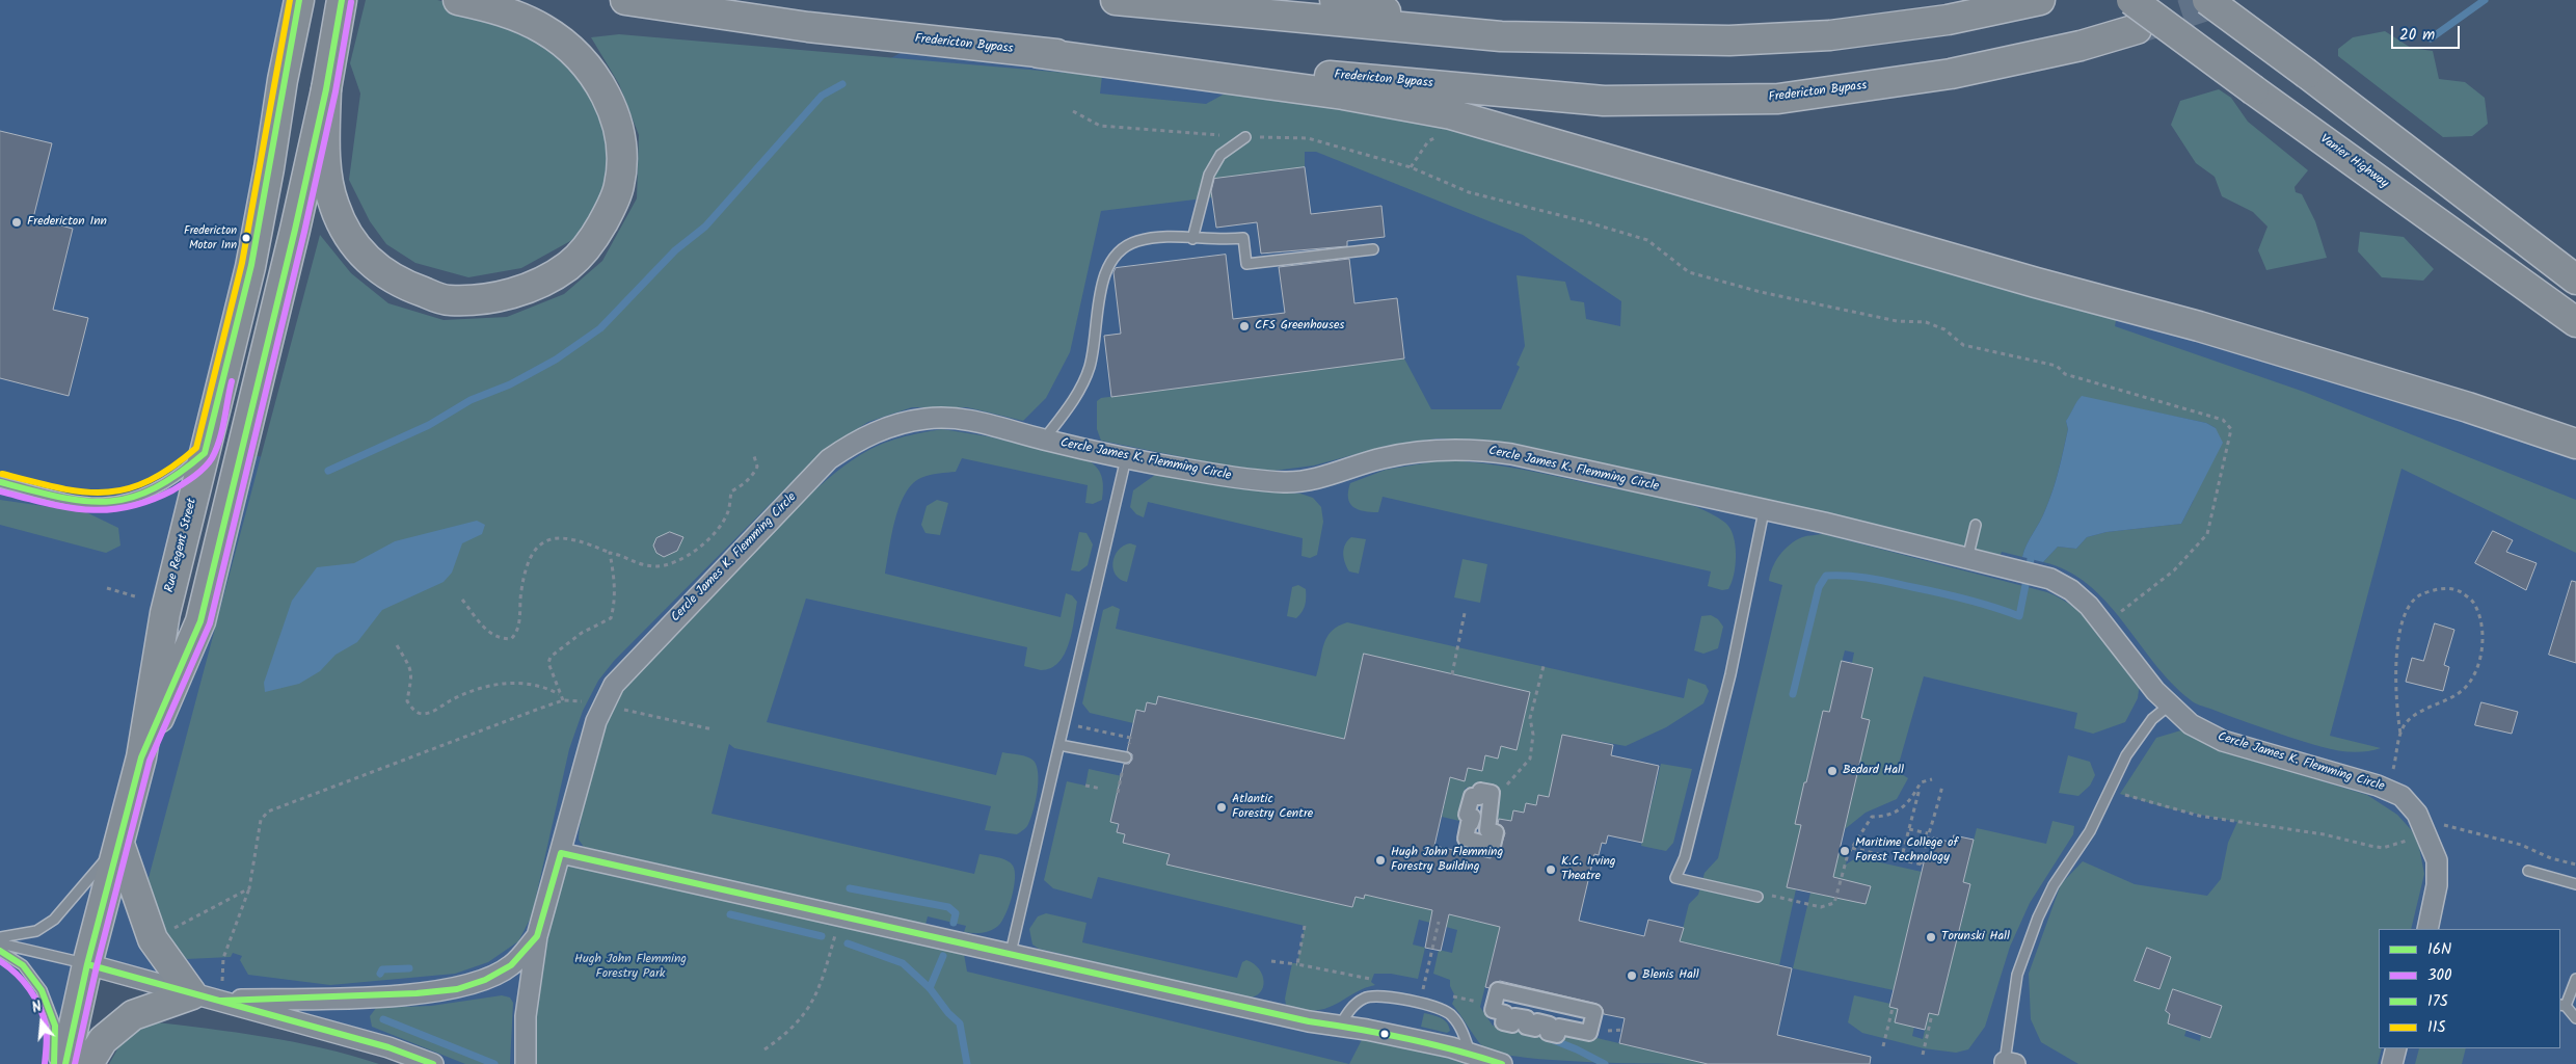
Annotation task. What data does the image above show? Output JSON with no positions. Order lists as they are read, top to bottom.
{
  "streets": {
    "main road": ["Fredericton Bypass", "Vanier Highway", "Rue Regent Street"],
    "street": ["Cercle James K. Flemming Circle"]
  },
  "crossings": [
    ["Cercle James K. Flemming Circle", "Rue Regent Street"]
  ],
  "parks": ["Hugh John Flemming Forestry Park"],
  "places": [
    "Fredericton Inn",
    "Fredericton Motor Inn",
    "CFS Greenhouses",
    "Bedard Hall",
    "Atlantic Forestry Centre",
    "Maritime College of Forest Technology",
    "Hugh John Flemming Forestry Building",
    "K.C. Irving Theatre",
    "Torunski Hall",
    "Blenis Hall"
  ],
  "lines": [
    "transit line 16N",
    "transit line 17S",
    "transit line 11S",
    "transit line 300"
  ],
  "legend": [
    "16N",
    "300",
    "17S",
    "11S"
  ],
  "scale_bar": "20 m",
  "north": "top"
}
